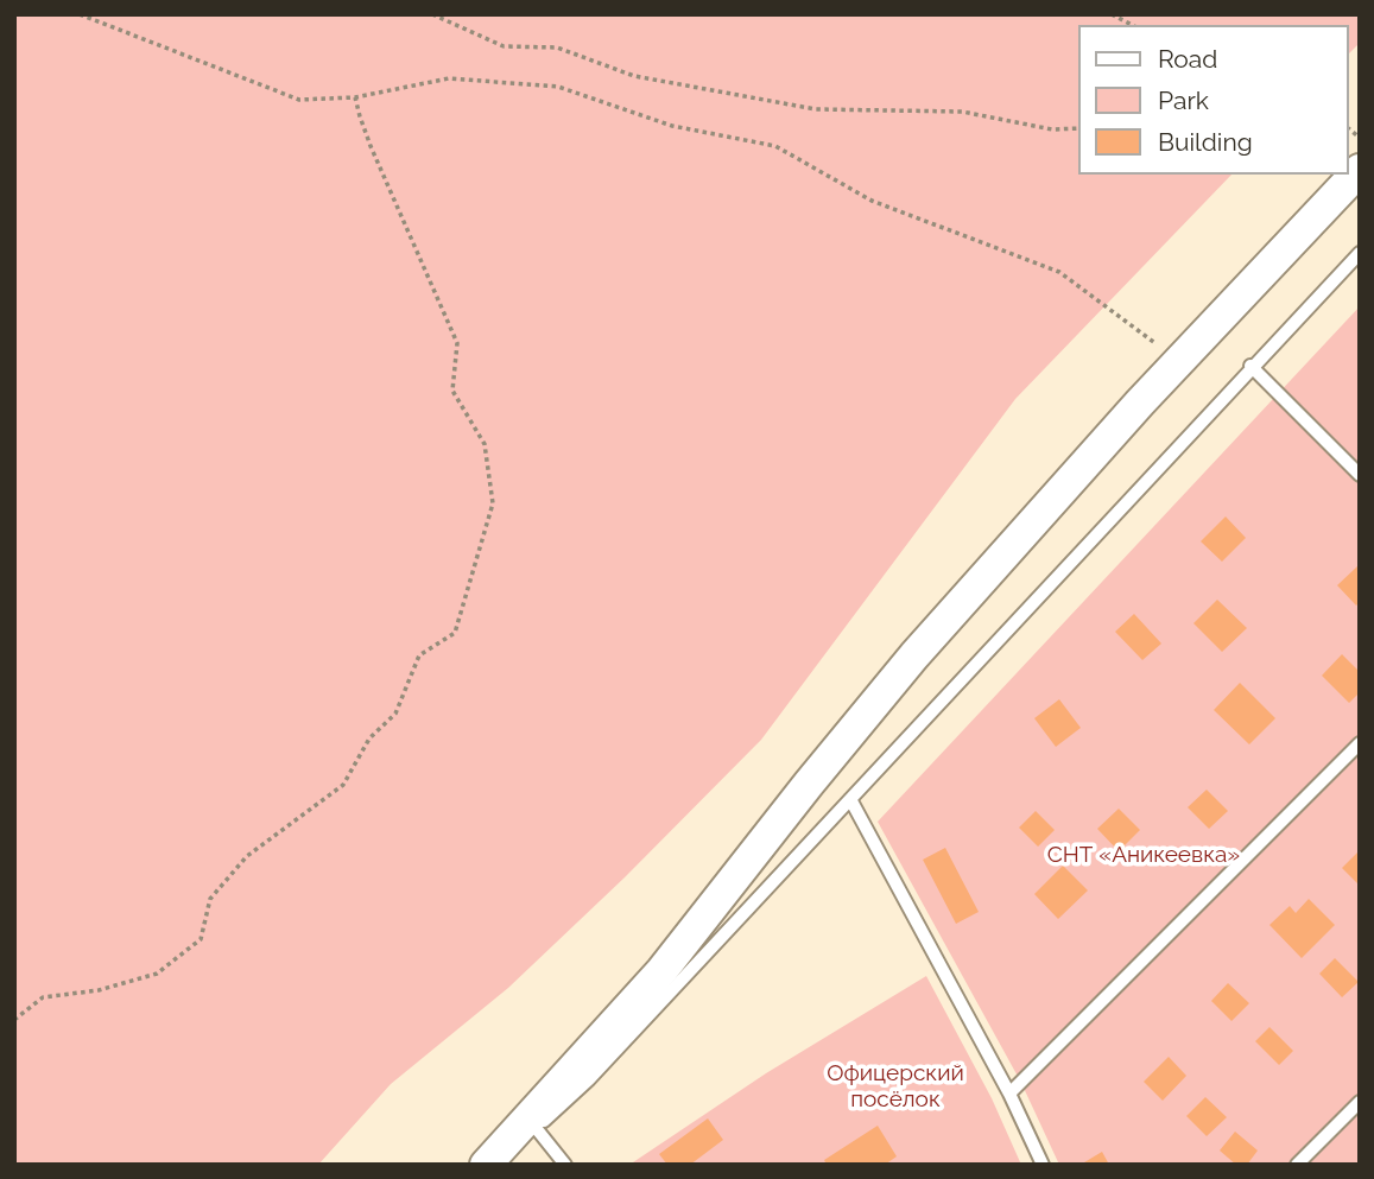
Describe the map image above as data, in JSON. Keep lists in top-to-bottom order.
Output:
{
  "parks": ["СНТ «Аникеевка»", "Офицерский посёлок"],
  "legend": ["Road", "Park", "Building"]
}
